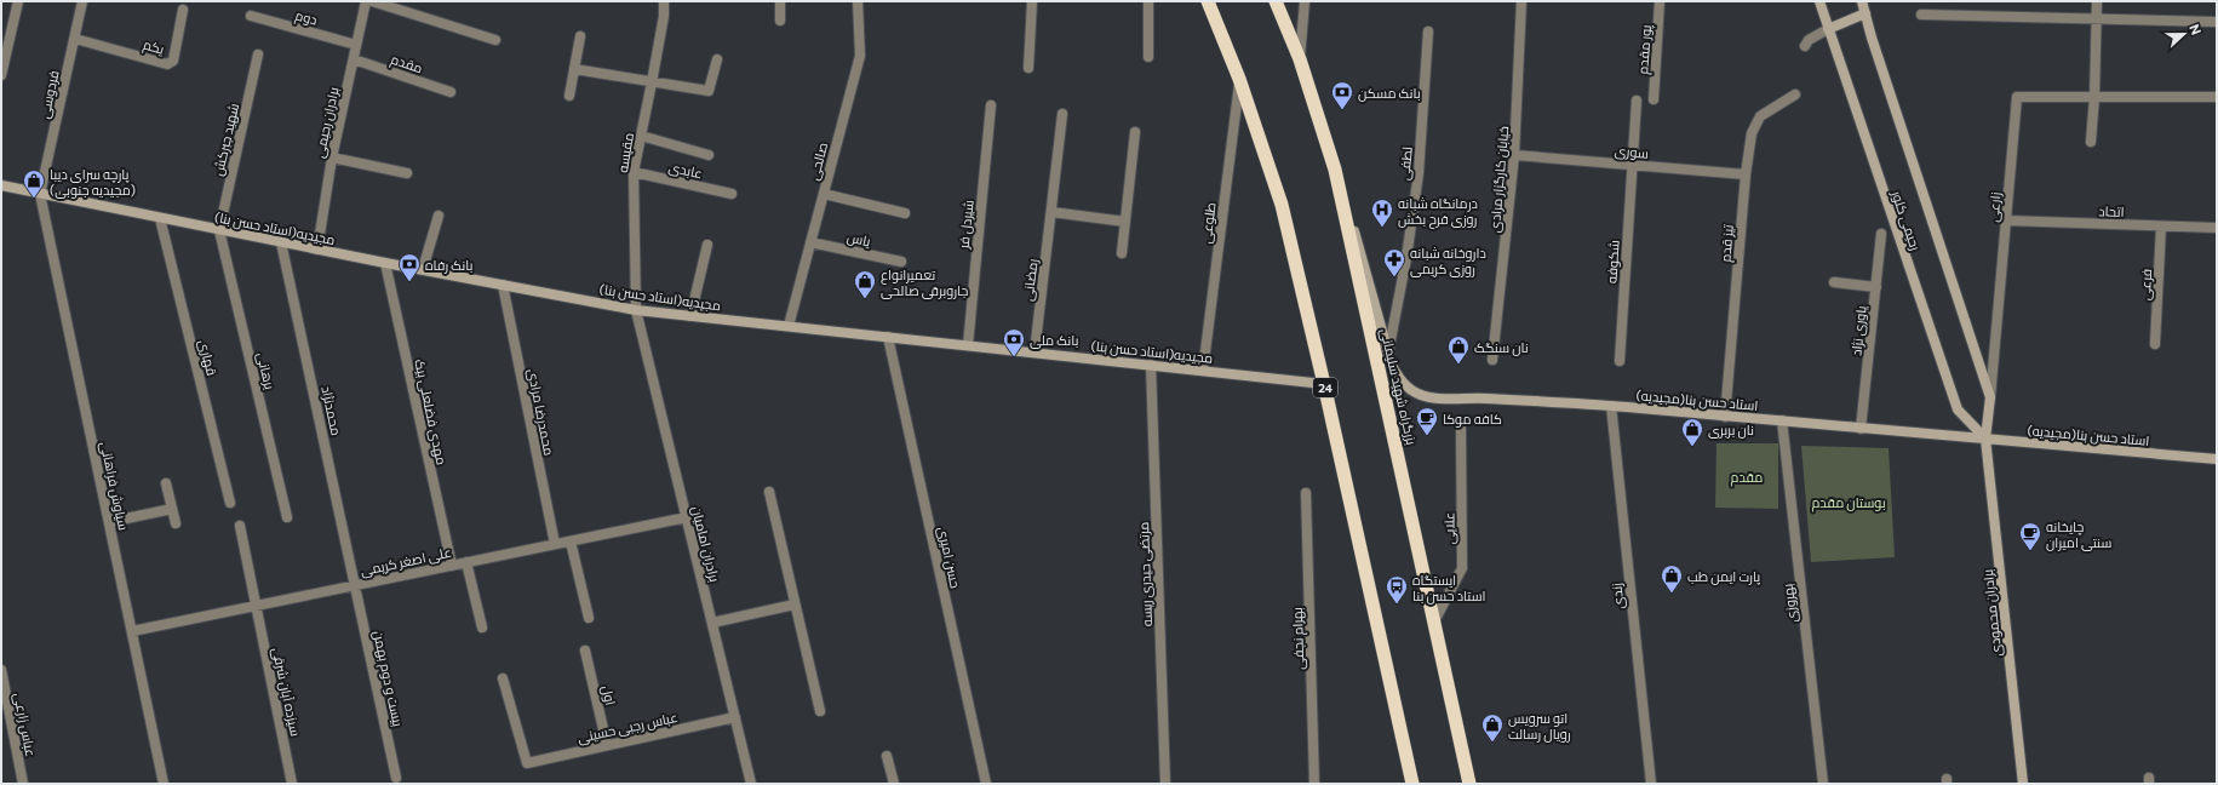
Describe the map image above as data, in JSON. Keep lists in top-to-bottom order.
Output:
{
  "streets": {
    "highway": ["بزرگراه شهید سلیمانی", "24"],
    "main road": [
      "رحیمی کلور",
      "مجیدیه(استاد حسن بنا)",
      "استاد حسن بنا(مجیدیه)",
      "برادران محمودی"
    ],
    "street": [
      "دوم",
      "یکم",
      "پور مقدم",
      "مقدم",
      "فردوسی",
      "برادران رحیمی",
      "شهید جبرکش",
      "سوری",
      "مقیسه",
      "صالحی",
      "لطفی",
      "عابدی",
      "خیابان کارگزار مرادی",
      "زارعی",
      "اتحاد",
      "طلوعی",
      "شیردل فر",
      "یاس",
      "تیز قدم",
      "شکوفه",
      "رمضانی",
      "فرعی",
      "یاوری نژاد",
      "قهاری",
      "برهانی",
      "محمدنژاد",
      "مهدی فضلعلی بیک",
      "محمدرضا مرادی",
      "سیاوش فراهانی",
      "علایی",
      "برادران امامیان",
      "حسن امیری",
      "علی اصغر کریمی",
      "مرتضی حیدری ریسه",
      "زندی",
      "بهروزی",
      "بهرام نجفی",
      "بیست و دوم بهمن",
      "سیزده آبان شرقی",
      "اول",
      "عباس زارعی",
      "عباس رجبی حسینی"
    ]
  },
  "crossings": [
    ["دوم", "برادران رحیمی"],
    ["یکم", "فردوسی"],
    ["مقدم", "برادران رحیمی"],
    ["فردوسی", "مجیدیه(استاد حسن بنا)"],
    ["فردوسی", "سیاوش فراهانی"],
    ["برادران رحیمی", "مجیدیه(استاد حسن بنا)"],
    ["شهید جبرکش", "مجیدیه(استاد حسن بنا)"],
    ["شهید جبرکش", "برهانی"],
    ["سوری", "خیابان کارگزار مرادی"],
    ["سوری", "تیز قدم"],
    ["سوری", "شکوفه"],
    ["مقیسه", "عابدی"],
    ["مقیسه", "مجیدیه(استاد حسن بنا)"],
    ["مقیسه", "برادران امامیان"],
    ["صالحی", "مجیدیه(استاد حسن بنا)"],
    ["صالحی", "یاس"],
    ["لطفی", "استاد حسن بنا(مجیدیه)"],
    ["زارعی", "اتحاد"],
    ["زارعی", "برادران محمودی"],
    ["اتحاد", "فرعی"],
    ["رحیمی کلور", "استاد حسن بنا(مجیدیه)"],
    ["رحیمی کلور", "برادران محمودی"],
    ["طلوعی", "مجیدیه(استاد حسن بنا)"],
    ["طلوعی", "24"],
    ["شیردل فر", "مجیدیه(استاد حسن بنا)"],
    ["مجیدیه(استاد حسن بنا)", "رمضانی"],
    ["مجیدیه(استاد حسن بنا)", "قهاری"],
    ["مجیدیه(استاد حسن بنا)", "برهانی"],
    ["مجیدیه(استاد حسن بنا)", "24"],
    ["مجیدیه(استاد حسن بنا)", "محمدنژاد"],
    ["مجیدیه(استاد حسن بنا)", "مهدی فضلعلی بیک"],
    ["مجیدیه(استاد حسن بنا)", "محمدرضا مرادی"],
    ["مجیدیه(استاد حسن بنا)", "سیاوش فراهانی"],
    ["مجیدیه(استاد حسن بنا)", "برادران امامیان"],
    ["مجیدیه(استاد حسن بنا)", "حسن امیری"],
    ["مجیدیه(استاد حسن بنا)", "مرتضی حیدری ریسه"],
    ["تیز قدم", "استاد حسن بنا(مجیدیه)"],
    ["یاوری نژاد", "استاد حسن بنا(مجیدیه)"],
    ["بزرگراه شهید سلیمانی", "استاد حسن بنا(مجیدیه)"],
    ["بزرگراه شهید سلیمانی", "علایی"],
    ["استاد حسن بنا(مجیدیه)", "زندی"],
    ["استاد حسن بنا(مجیدیه)", "بهروزی"],
    ["استاد حسن بنا(مجیدیه)", "برادران محمودی"],
    ["محمدنژاد", "علی اصغر کریمی"],
    ["محمدنژاد", "بیست و دوم بهمن"],
    ["مهدی فضلعلی بیک", "علی اصغر کریمی"],
    ["محمدرضا مرادی", "علی اصغر کریمی"],
    ["سیاوش فراهانی", "علی اصغر کریمی"],
    ["برادران امامیان", "علی اصغر کریمی"],
    ["برادران امامیان", "عباس رجبی حسینی"],
    ["علی اصغر کریمی", "بیست و دوم بهمن"],
    ["علی اصغر کریمی", "سیزده آبان شرقی"],
    ["اول", "عباس رجبی حسینی"]
  ],
  "parks": ["مقدم", "بوستان مقدم"],
  "places": {
    "bank": ["بانک مسکن", "بانک رفاه", "بانک ملی"],
    "shop": [
      "پارچه سرای دیبا (مجیدیه جنوبی)",
      "تعمیرانواع جاروبرقی صالحی",
      "نان سنگک",
      "نان بربری",
      "پارت ایمن طب",
      "اتو سرویس رویال رسالت"
    ],
    "hospital": ["درمانگاه شبانه روزی فرح بخش"],
    "pharmacy": ["داروخانه شبانه روزی کریمی"],
    "cafe": ["کافه موکا", "چایخانه سنتی امیران"],
    "bus stop": ["ایستگاه استاد حسن بنا"]
  },
  "north": "right"
}
